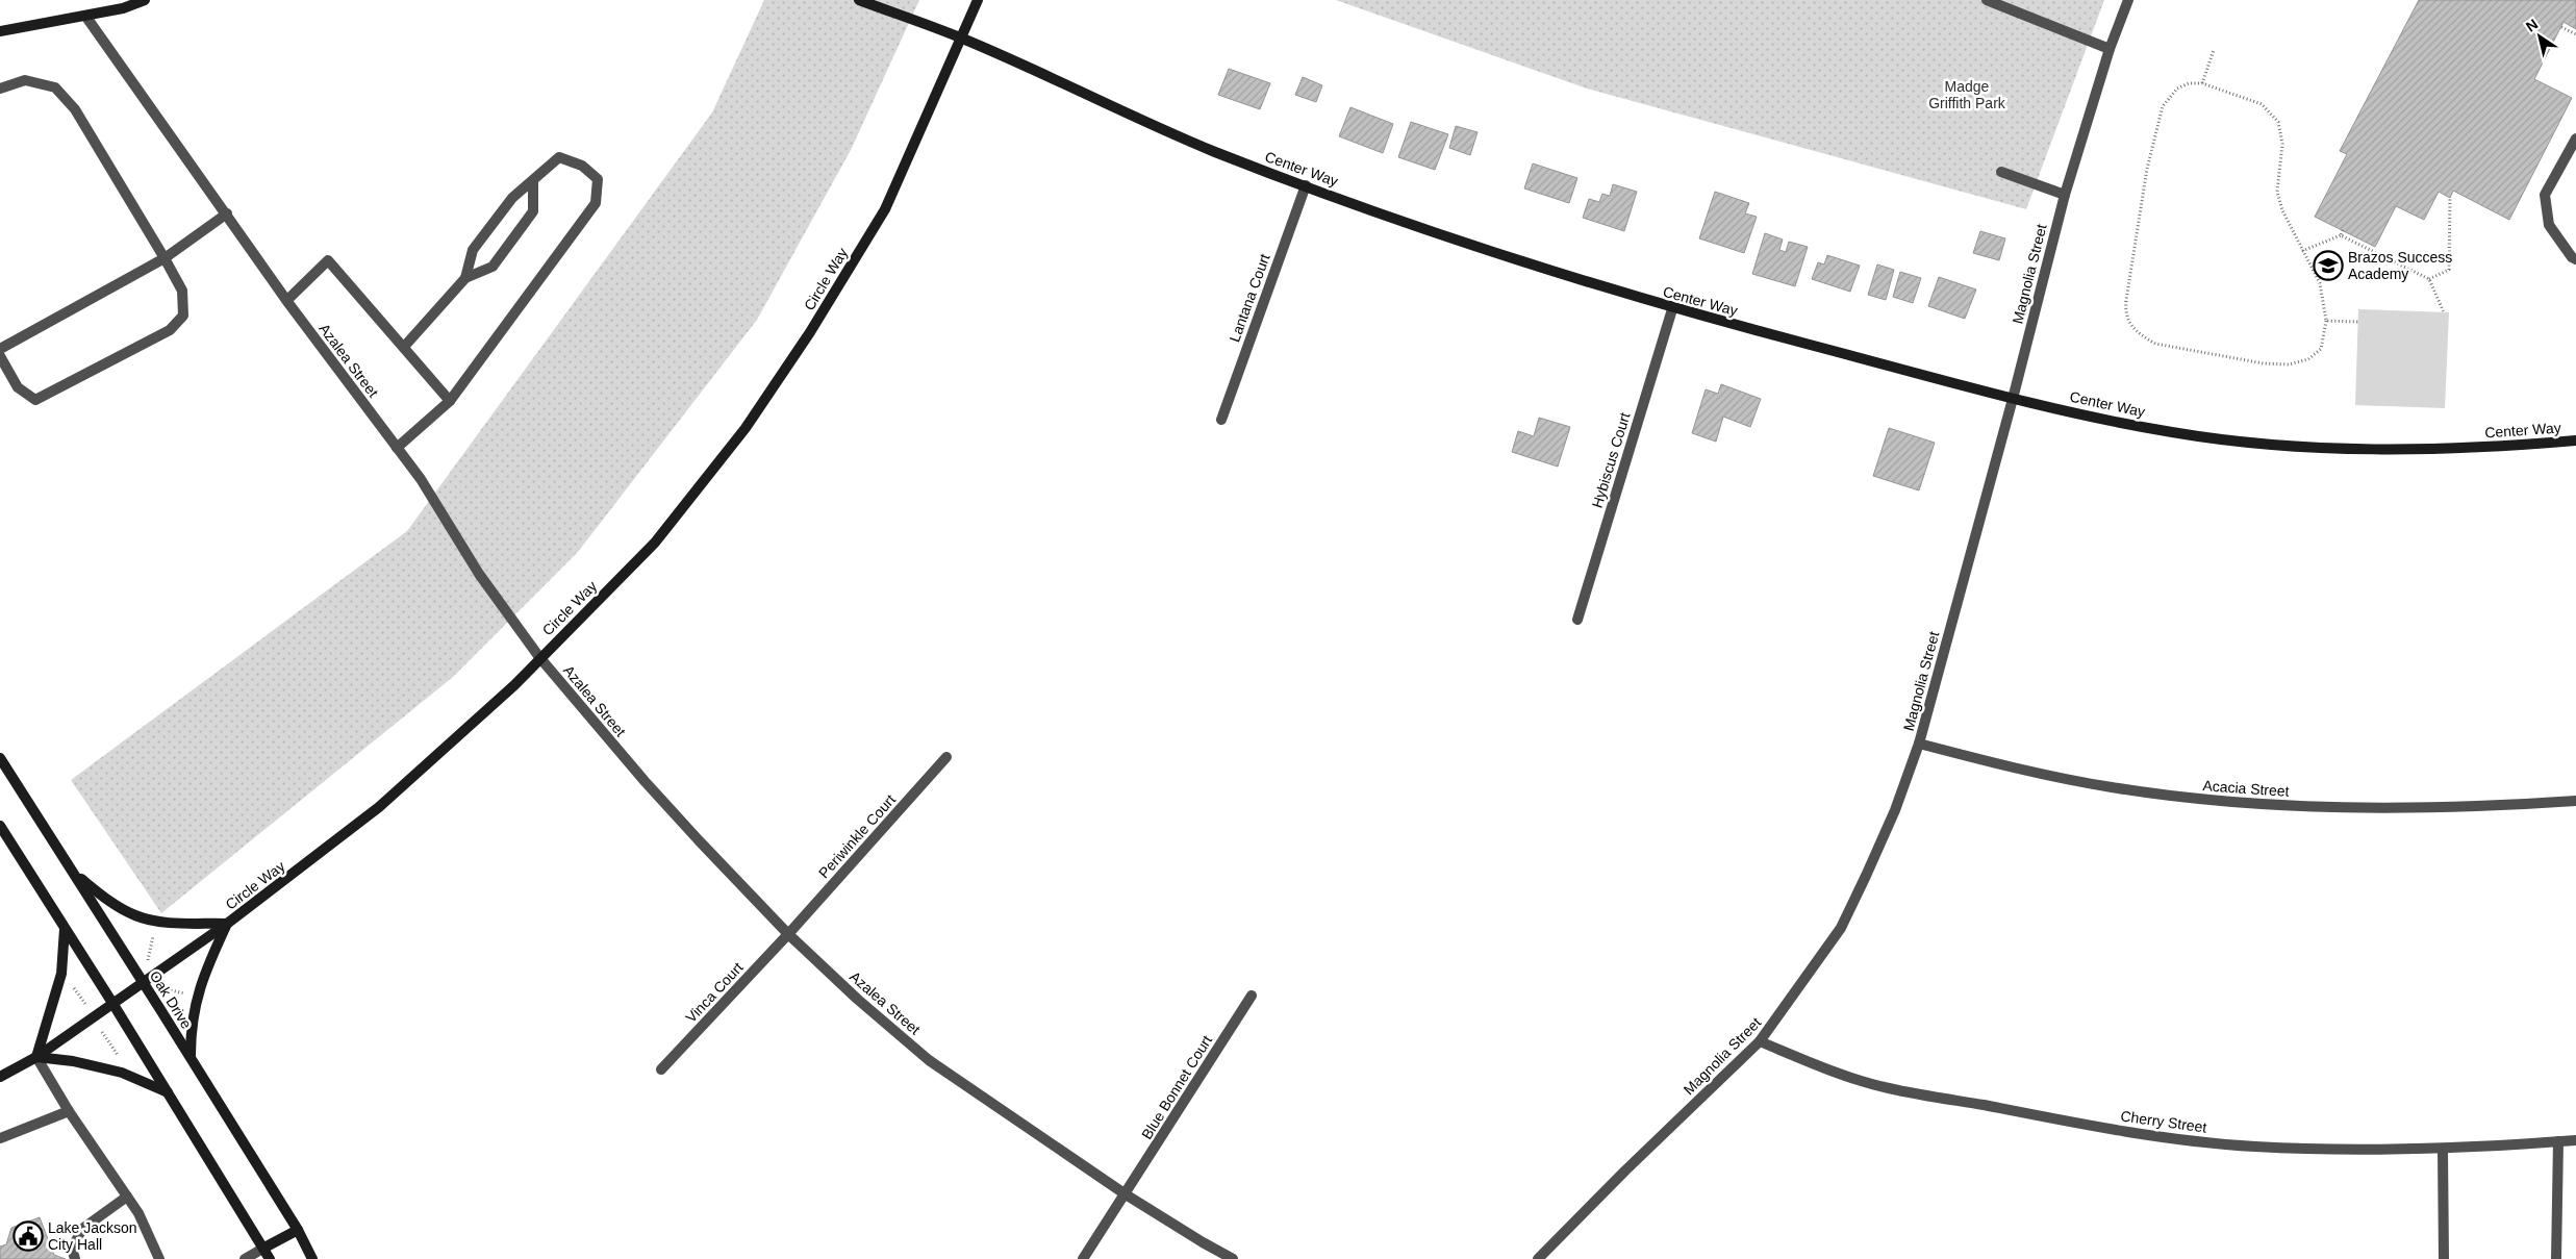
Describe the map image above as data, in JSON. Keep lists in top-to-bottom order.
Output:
{
  "streets": {
    "street": [
      "Center Way",
      "Magnolia Street",
      "Circle Way",
      "Lantana Court",
      "Azalea Street",
      "Hybiscus Court",
      "Acacia Street",
      "Periwinkle Court",
      "Vinca Court",
      "Oak Drive",
      "Blue Bonnet Court",
      "Cherry Street"
    ]
  },
  "crossings": [
    ["Center Way", "Magnolia Street"],
    ["Center Way", "Circle Way"],
    ["Center Way", "Lantana Court"],
    ["Center Way", "Hybiscus Court"],
    ["Magnolia Street", "Acacia Street"],
    ["Magnolia Street", "Cherry Street"],
    ["Circle Way", "Azalea Street"],
    ["Circle Way", "Oak Drive"],
    ["Azalea Street", "Periwinkle Court"],
    ["Azalea Street", "Vinca Court"],
    ["Azalea Street", "Blue Bonnet Court"],
    ["Periwinkle Court", "Vinca Court"]
  ],
  "parks": ["Madge Griffith Park"],
  "places": {
    "school or university": ["Brazos Success Academy"],
    "public building": ["Lake Jackson City Hall"]
  },
  "north": "top left"
}
